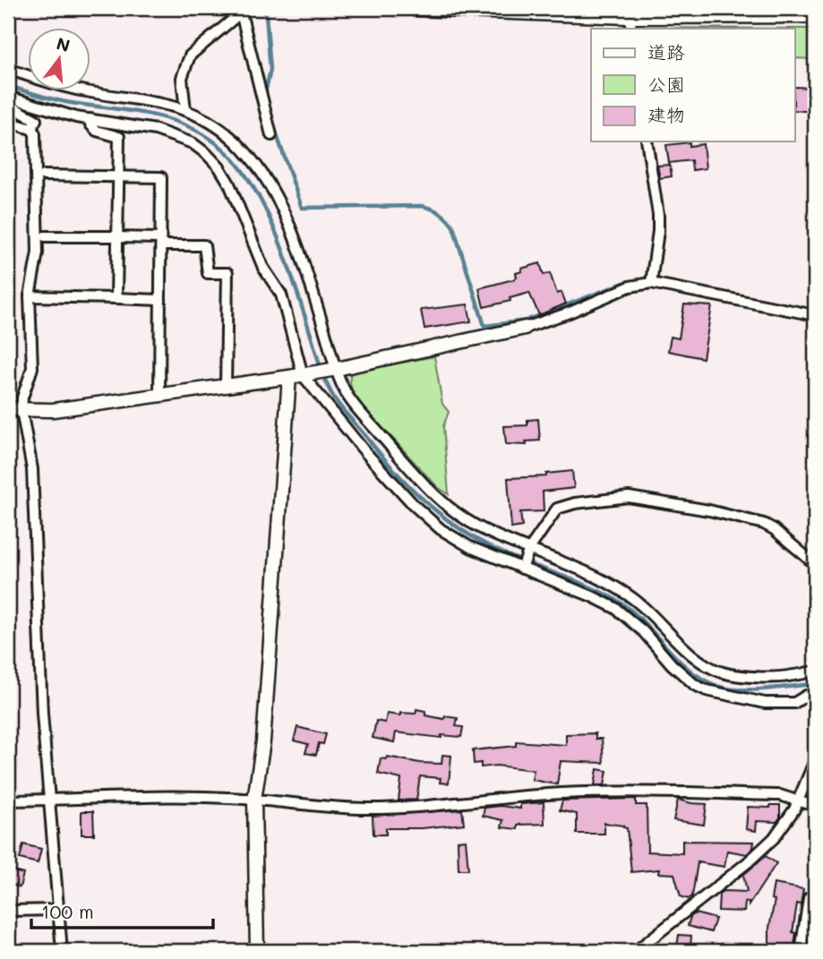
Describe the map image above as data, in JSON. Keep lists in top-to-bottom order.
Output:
{
  "legend": ["道路", "公園", "建物"],
  "scale_bar": "100 m",
  "north": "top"
}
